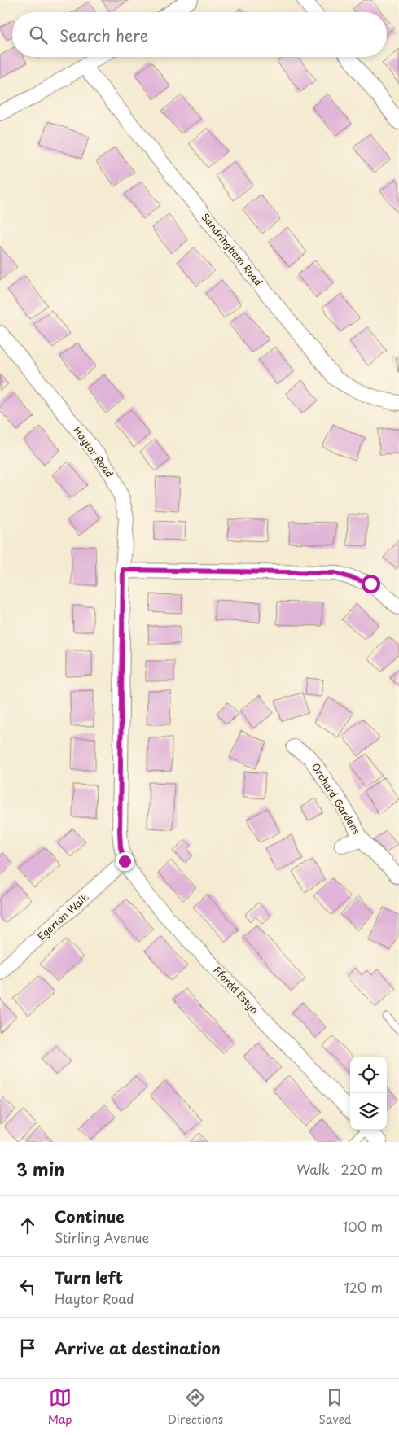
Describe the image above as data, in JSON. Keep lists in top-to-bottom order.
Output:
{
  "streets": {
    "street": [
      "Sandringham Road",
      "Haytor Road",
      "Orchard Gardens",
      "Egerton Walk",
      "Ffordd Estyn"
    ]
  },
  "crossings": [
    ["Haytor Road", "Egerton Walk"],
    ["Haytor Road", "Ffordd Estyn"],
    ["Egerton Walk", "Ffordd Estyn"]
  ],
  "page": {
    "search": "Search here",
    "heading": ["3 min", "Walk · 220 m"],
    "list": [
      ["Continue", "Stirling Avenue", "100 m"],
      ["Turn left", "Haytor Road", "120 m"],
      "Arrive at destination"
    ],
    "nav": ["Map", "Directions", "Saved"]
  }
}
